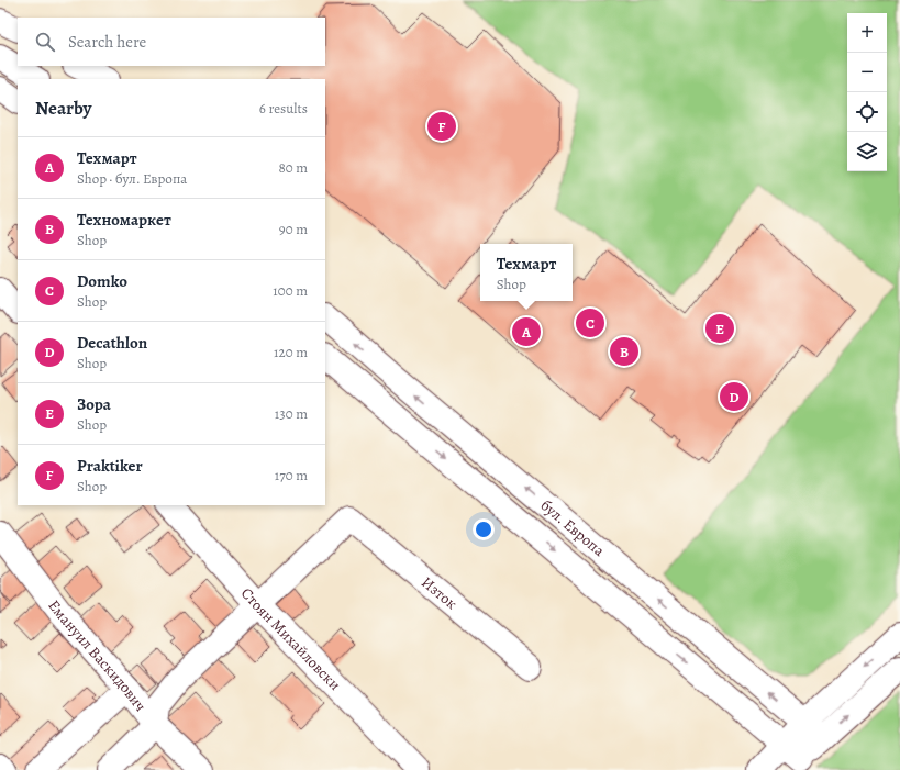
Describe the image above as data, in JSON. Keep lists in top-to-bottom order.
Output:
{
  "streets": {
    "street": [
      "бул. Европа",
      "Изток",
      "Стоян Михайловски",
      "Емануил Васкидович"
    ]
  },
  "crossings": [
    ["Изток", "Стоян Михайловски"]
  ],
  "page": {
    "map_buttons": ["+", "−"],
    "search": "Search here",
    "heading": ["Nearby", "6 results"],
    "pins": [
      "F",
      "C",
      "E",
      "A",
      "B",
      "D"
    ],
    "list": [
      {
        "mark": "A",
        "name": "Техмарт",
        "note": "Shop · бул. Европа",
        "value": "80 m"
      },
      {
        "mark": "B",
        "name": "Техномаркет",
        "note": "Shop",
        "value": "90 m"
      },
      {
        "mark": "C",
        "name": "Domko",
        "note": "Shop",
        "value": "100 m"
      },
      {
        "mark": "D",
        "name": "Decathlon",
        "note": "Shop",
        "value": "120 m"
      },
      {
        "mark": "E",
        "name": "Зора",
        "note": "Shop",
        "value": "130 m"
      },
      {
        "mark": "F",
        "name": "Praktiker",
        "note": "Shop",
        "value": "170 m"
      }
    ],
    "popup": ["Техмарт", "Shop"]
  }
}
